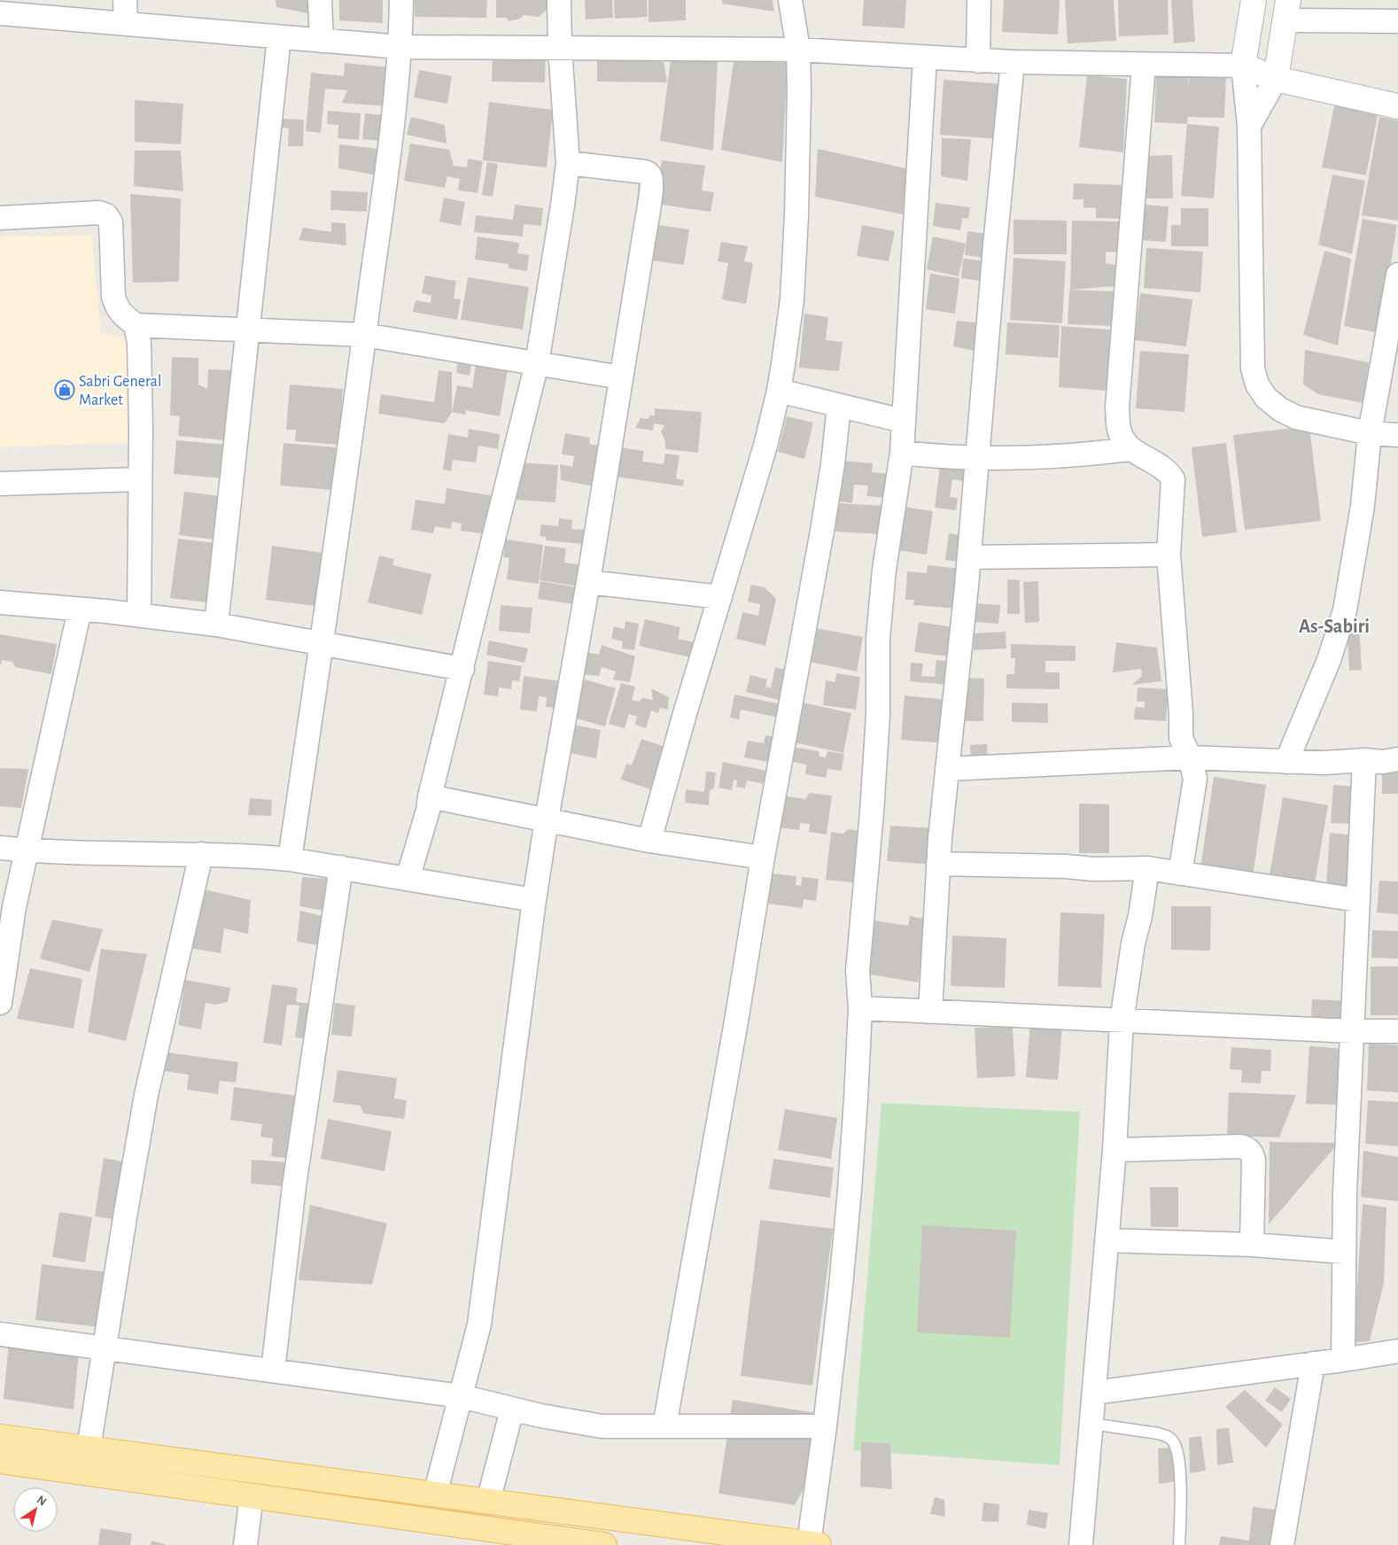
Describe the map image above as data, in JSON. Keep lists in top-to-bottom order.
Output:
{
  "districts": ["As-Sabiri"],
  "places": {
    "shop": ["Sabri General Market"]
  },
  "north": "top right"
}
